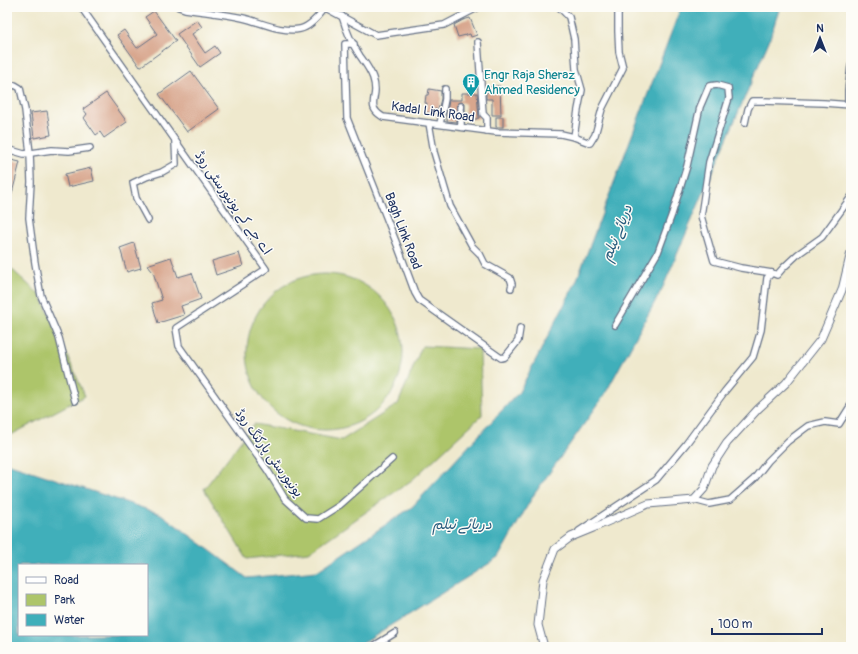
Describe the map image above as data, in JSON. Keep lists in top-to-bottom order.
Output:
{
  "streets": {
    "street": [
      "Kadal Link Road",
      "اے جے کے یونیورسٹی روڈ",
      "Bagh Link Road",
      "یونیورسٹی پارکنگ روڈ"
    ]
  },
  "crossings": [
    ["Kadal Link Road", "Bagh Link Road"],
    ["اے جے کے یونیورسٹی روڈ", "یونیورسٹی پارکنگ روڈ"]
  ],
  "water": ["دریائے نیلم"],
  "places": {
    "building": ["Engr Raja Sheraz Ahmed Residency"]
  },
  "legend": ["Road", "Park", "Water"],
  "scale_bar": "100 m",
  "north": "top"
}
